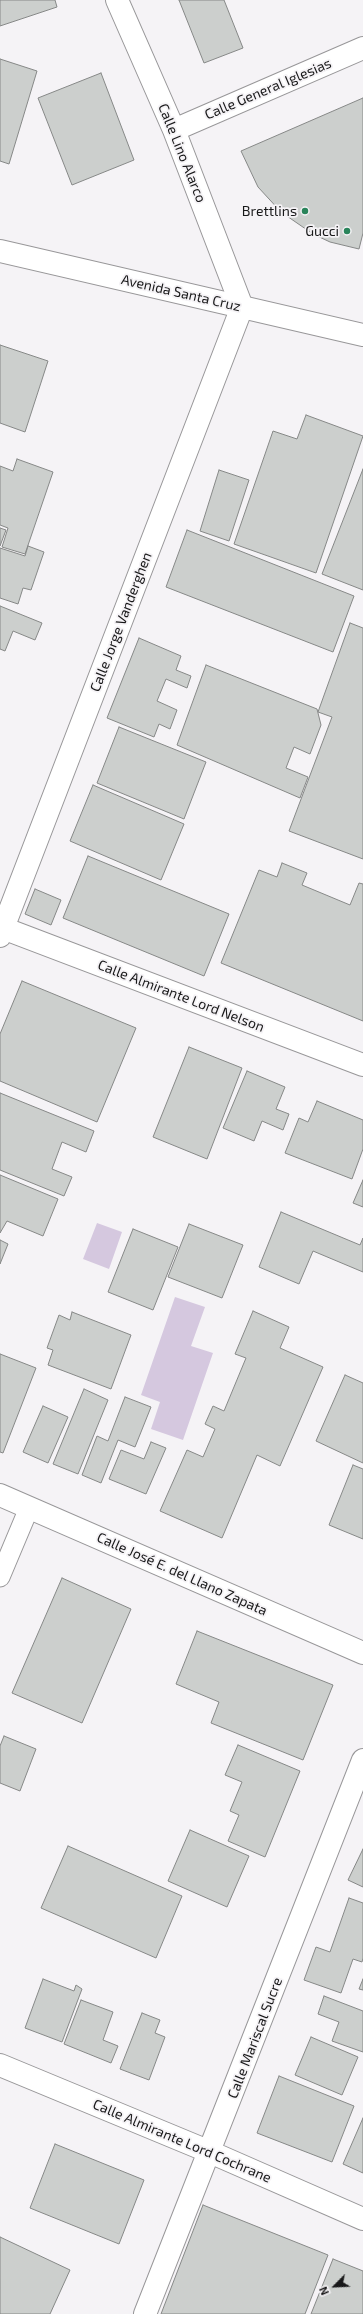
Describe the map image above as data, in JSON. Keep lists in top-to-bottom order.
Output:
{
  "streets": {
    "street": [
      "Calle General Iglesias",
      "Calle Lino Alarco",
      "Avenida Santa Cruz",
      "Calle Jorge Vanderghen",
      "Calle Almirante Lord Nelson",
      "Calle José E. del Llano Zapata",
      "Calle Mariscal Sucre",
      "Calle Almirante Lord Cochrane"
    ]
  },
  "crossings": [
    ["Calle General Iglesias", "Calle Lino Alarco"],
    ["Calle Lino Alarco", "Avenida Santa Cruz"],
    ["Calle Lino Alarco", "Calle Jorge Vanderghen"],
    ["Avenida Santa Cruz", "Calle Jorge Vanderghen"],
    ["Calle Jorge Vanderghen", "Calle Almirante Lord Nelson"],
    ["Calle Mariscal Sucre", "Calle Almirante Lord Cochrane"]
  ],
  "places": ["Brettlins", "Gucci"],
  "north": "bottom left"
}
